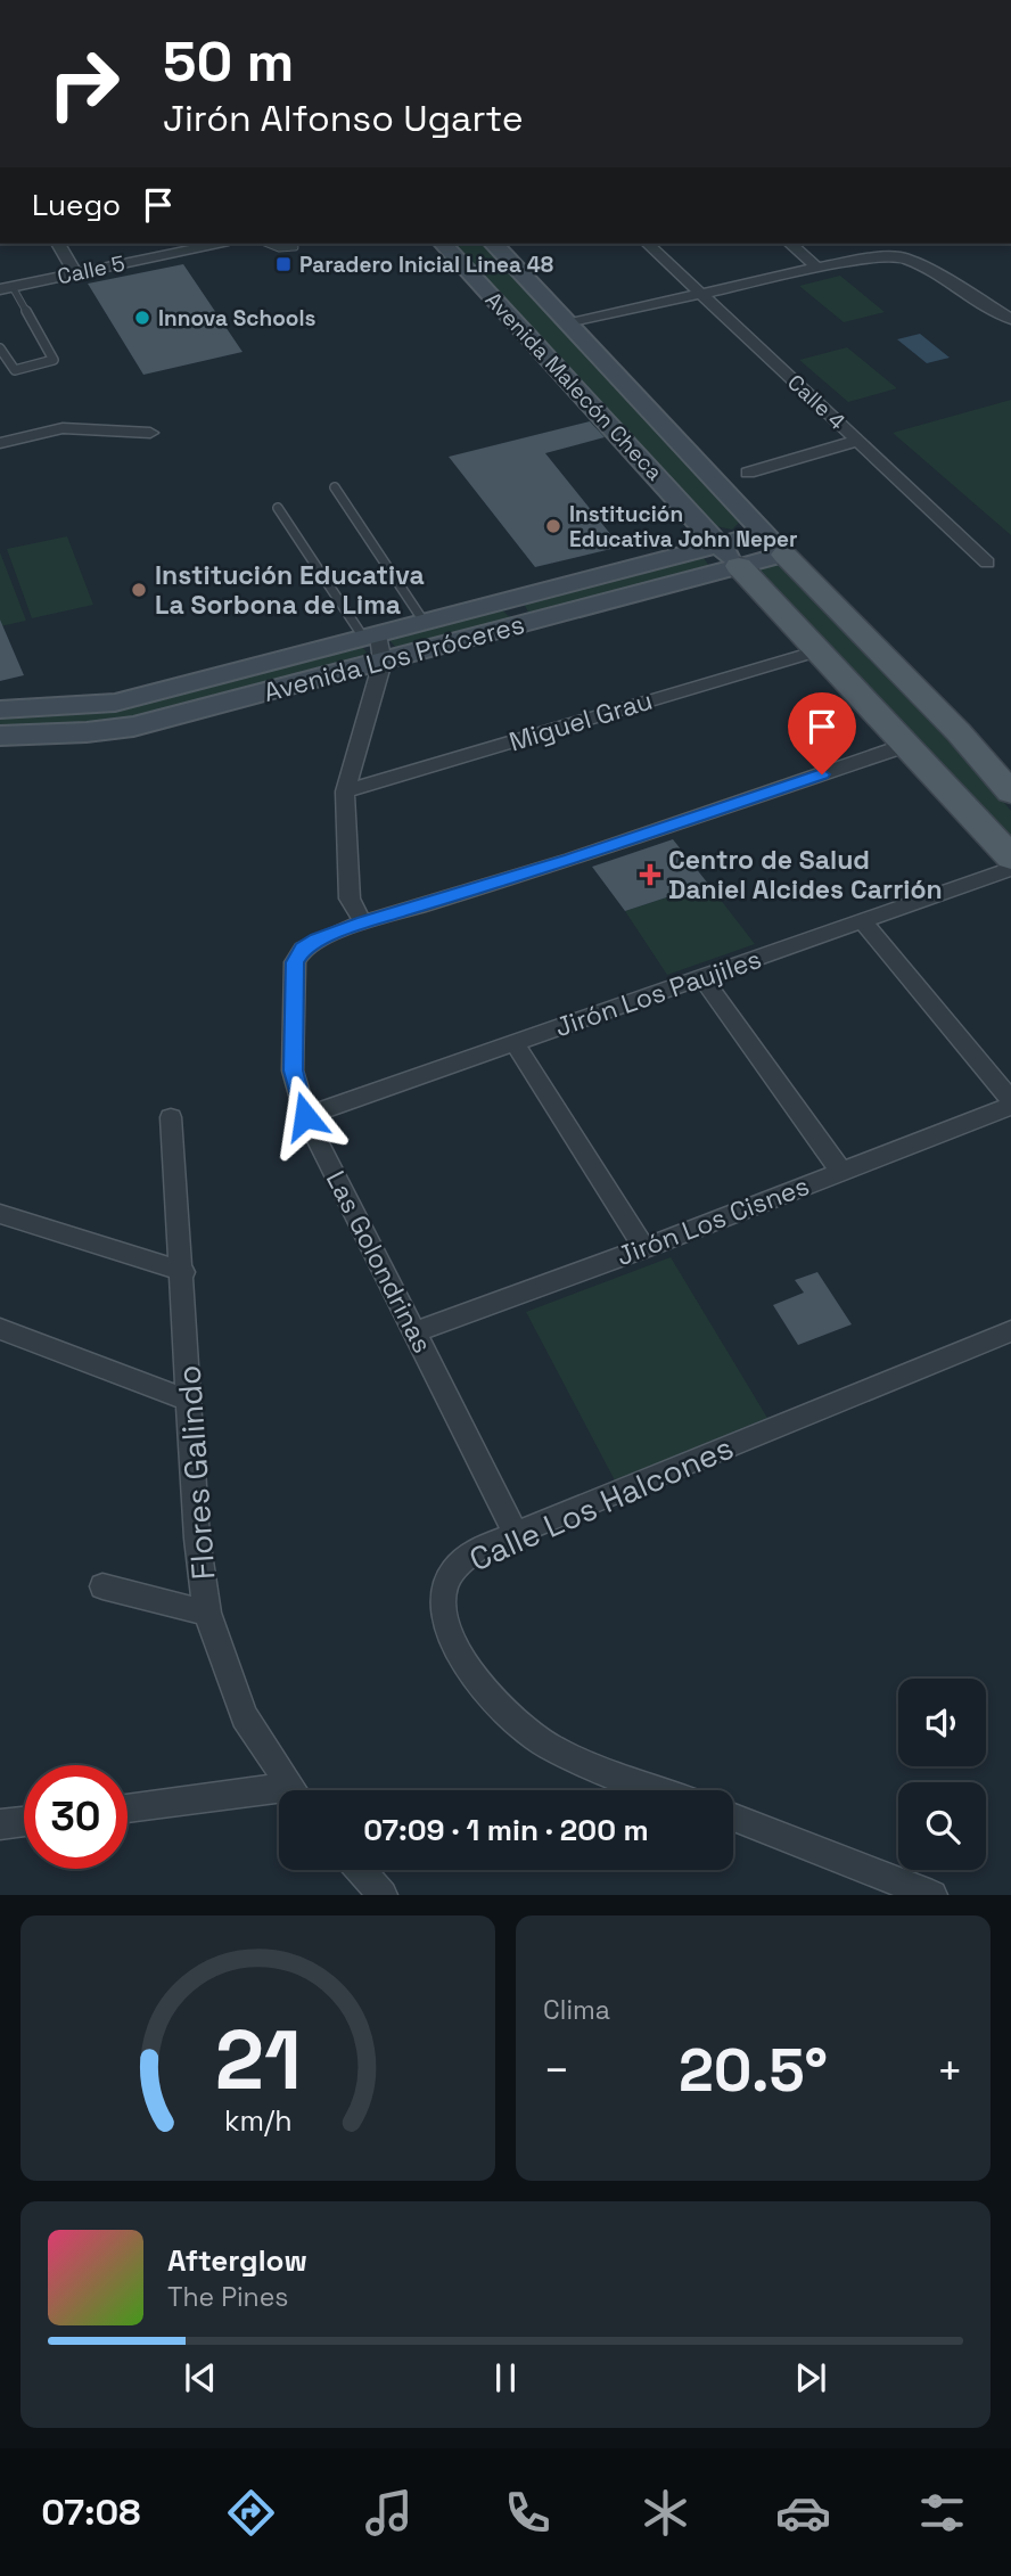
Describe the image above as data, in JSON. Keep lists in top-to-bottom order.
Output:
{
  "streets": {
    "main road": ["Avenida Malecón Checa", "Avenida Los Próceres"],
    "street": [
      "Calle 5",
      "Calle 4",
      "Miguel Grau",
      "Jirón Los Paujiles",
      "Jirón Los Cisnes",
      "Las Golondrinas",
      "Flores Galindo",
      "Calle Los Halcones"
    ]
  },
  "crossings": [
    ["Avenida Malecón Checa", "Avenida Los Próceres"],
    ["Jirón Los Paujiles", "Las Golondrinas"],
    ["Jirón Los Cisnes", "Las Golondrinas"],
    ["Las Golondrinas", "Calle Los Halcones"]
  ],
  "places": {
    "transit": ["Paradero Inicial Linea 48"],
    "other": ["Innova Schools", "Institución Educativa John Neper", "Institución Educativa La Sorbona de Lima"],
    "health": ["Centro de Salud Daniel Alcides Carrión"]
  },
  "page": {
    "turn": ["50 m", "Jirón Alfonso Ugarte"],
    "then": "Luego",
    "limit": "30",
    "trip": "07:09 · 1 min · 200 m",
    "tile": "Clima",
    "heat": ["−", "20.5°", "+"],
    "song": ["Afterglow", "The Pines"],
    "tabs": "07:08",
    "gauge": ["21", "km/h"]
  }
}
